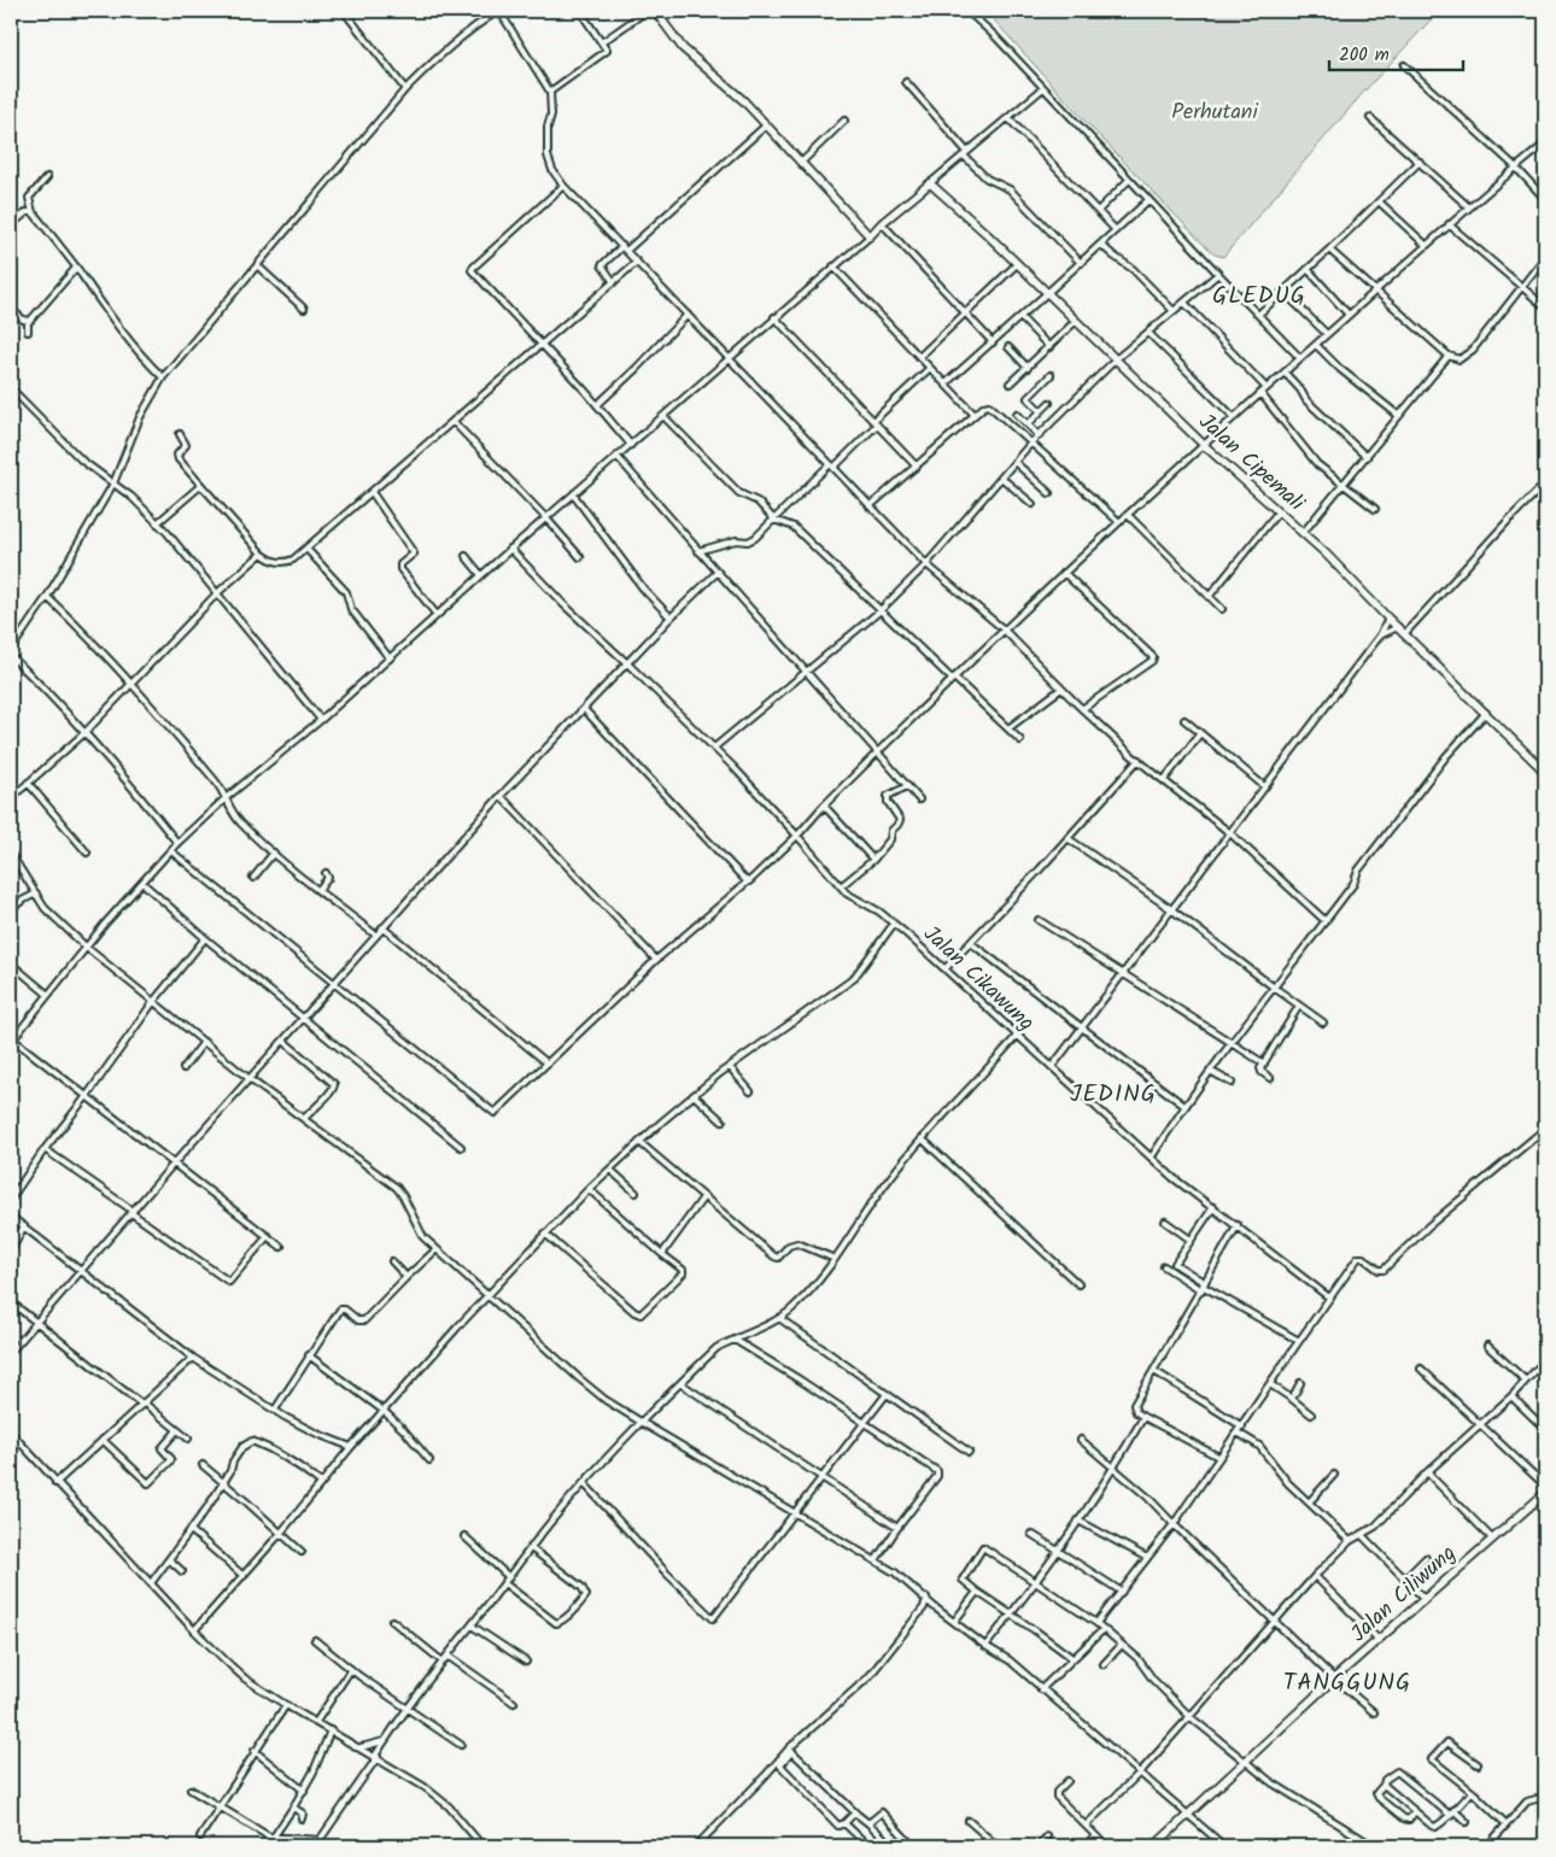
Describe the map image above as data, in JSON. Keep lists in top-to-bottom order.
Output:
{
  "streets": {
    "main road": ["Jalan Cipemali", "Jalan Ciliwung"],
    "street": ["Jalan Cikawung"]
  },
  "districts": ["GLEDUG", "JEDING", "TANGGUNG"],
  "parks": ["Perhutani"],
  "scale_bar": "200 m"
}
